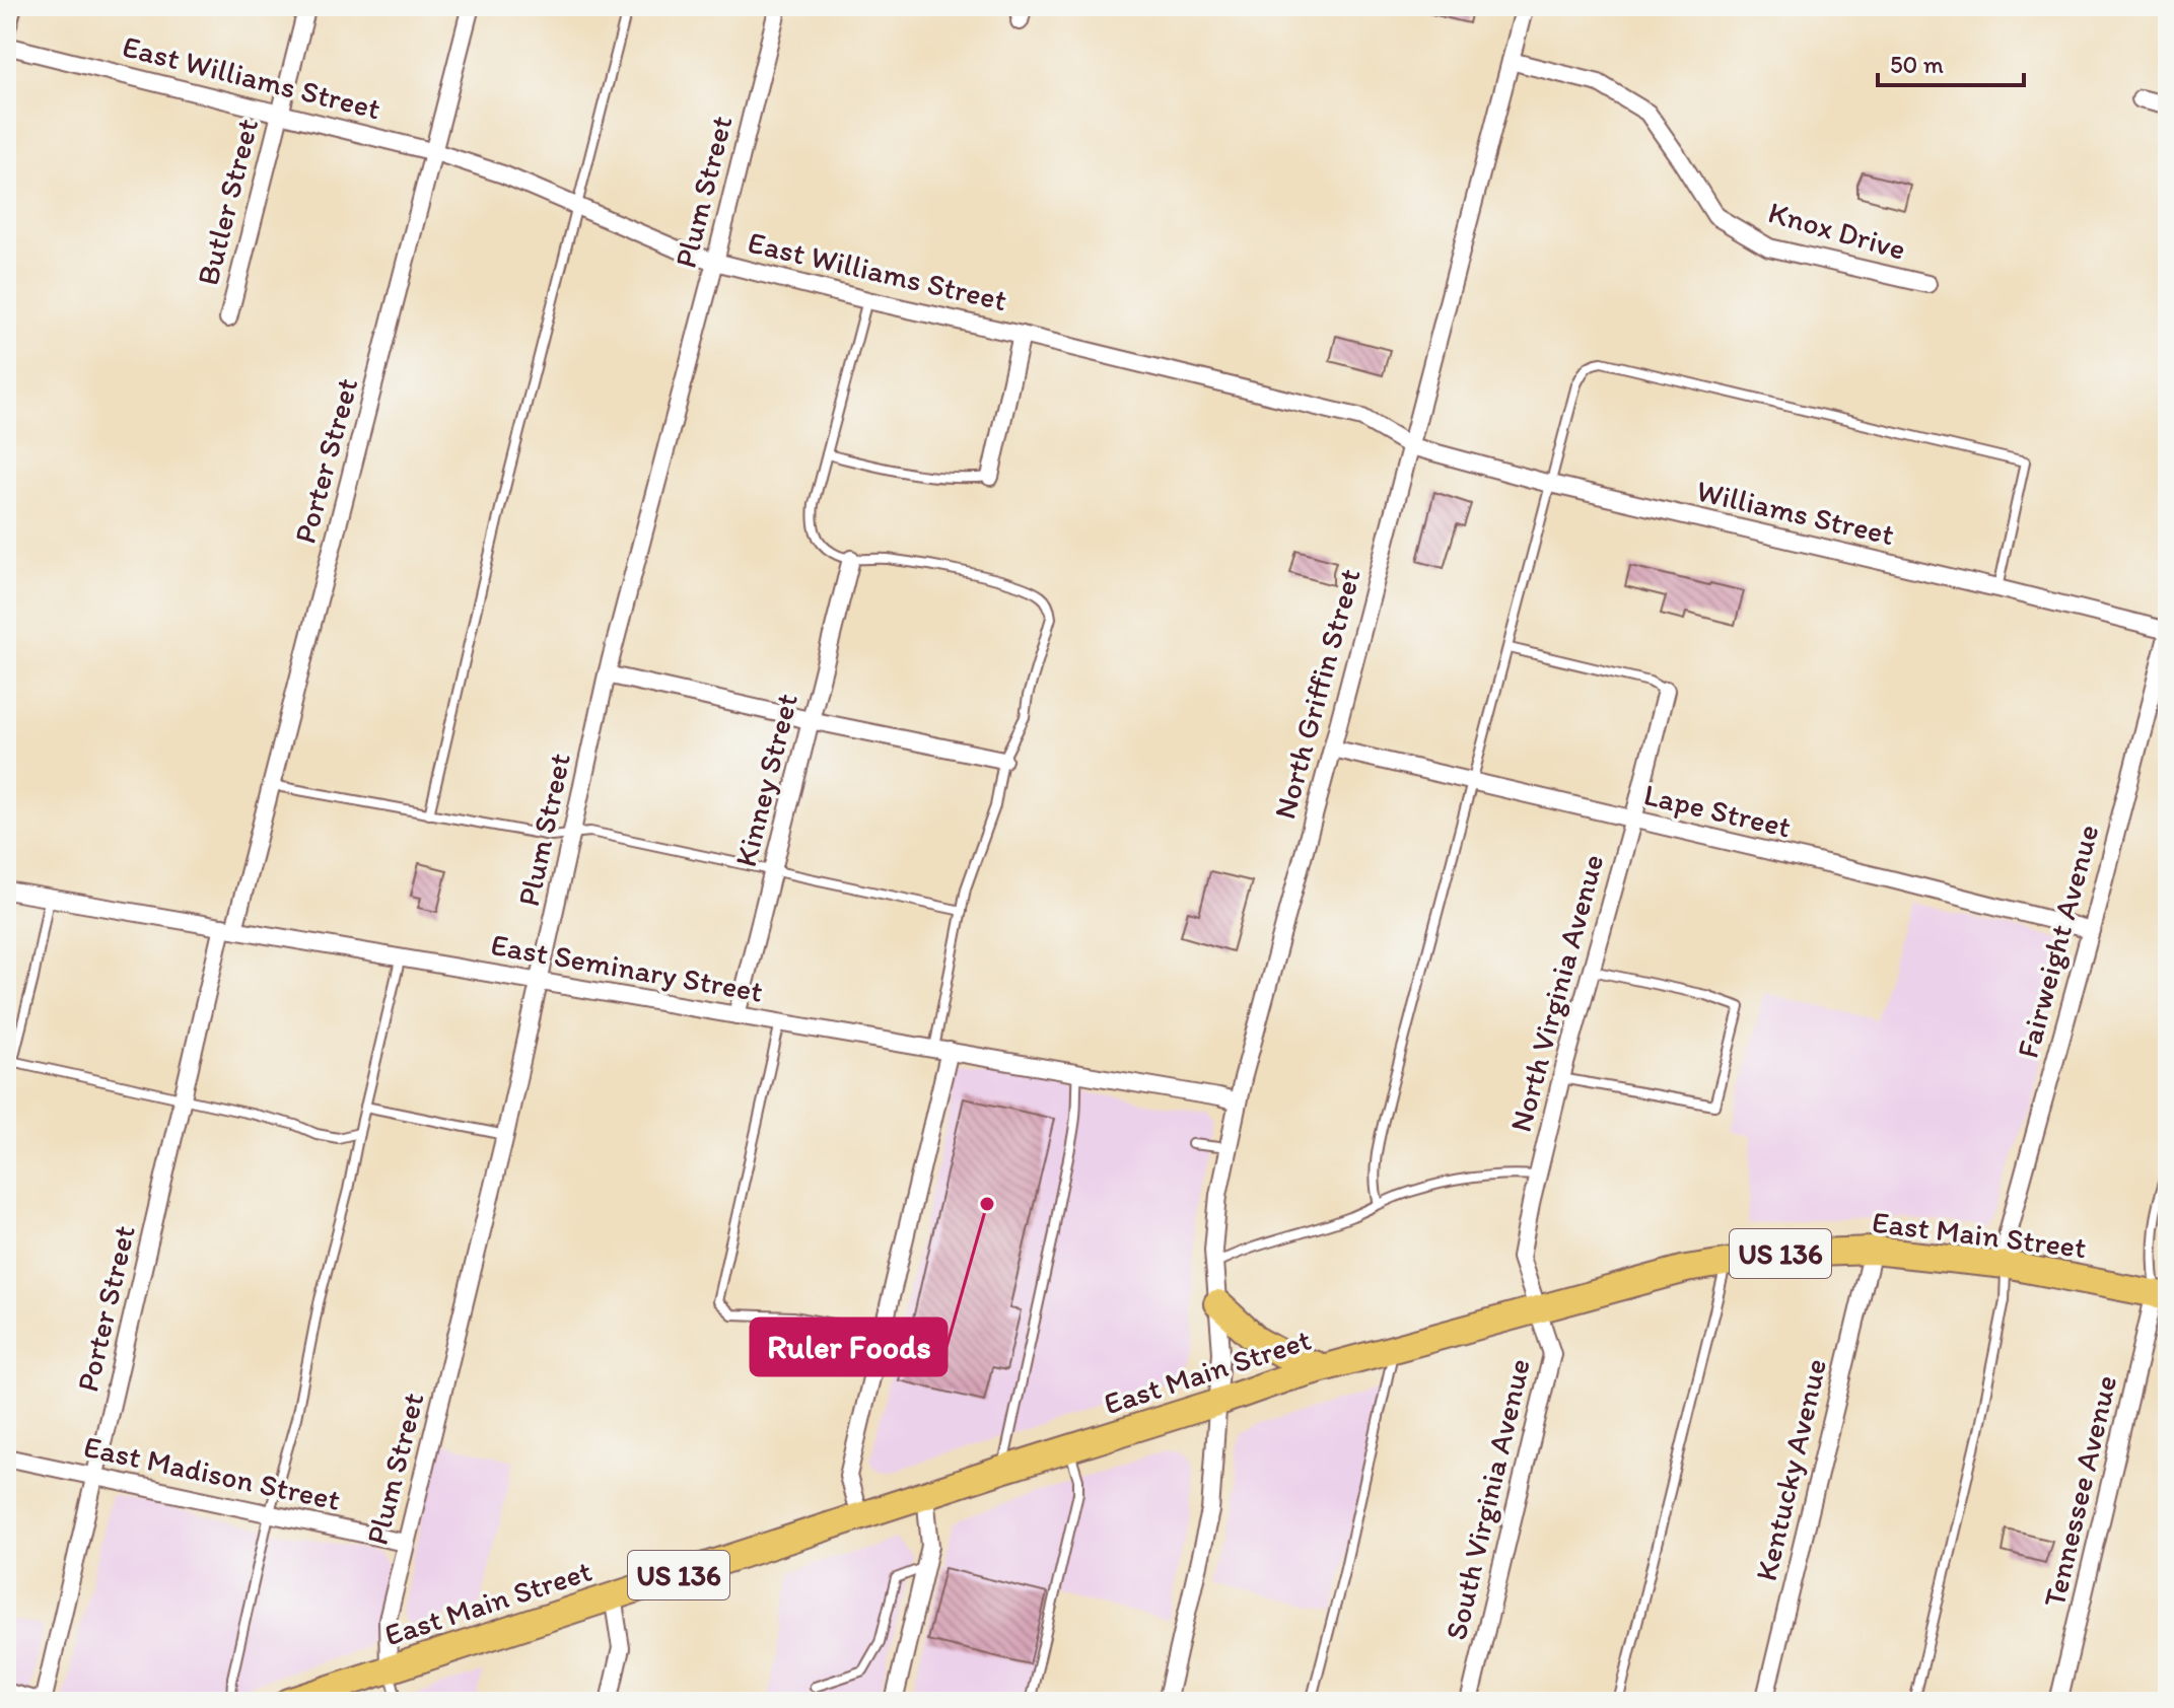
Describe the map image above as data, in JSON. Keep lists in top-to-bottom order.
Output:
{
  "streets": {
    "main road": ["East Main Street", "US 136"],
    "street": [
      "East Williams Street",
      "Plum Street",
      "Butler Street",
      "Knox Drive",
      "Porter Street",
      "Williams Street",
      "North Griffin Street",
      "Kinney Street",
      "Lape Street",
      "Fairweight Avenue",
      "East Seminary Street",
      "North Virginia Avenue",
      "Kentucky Avenue",
      "East Madison Street",
      "Tennessee Avenue",
      "South Virginia Avenue"
    ]
  },
  "crossings": [
    ["East Williams Street", "Plum Street"],
    ["East Williams Street", "Butler Street"],
    ["East Williams Street", "Porter Street"],
    ["East Williams Street", "Williams Street"],
    ["East Williams Street", "North Griffin Street"],
    ["Plum Street", "East Seminary Street"],
    ["Plum Street", "East Main Street"],
    ["Plum Street", "East Madison Street"],
    ["Knox Drive", "North Griffin Street"],
    ["Porter Street", "East Seminary Street"],
    ["Porter Street", "East Madison Street"],
    ["Williams Street", "North Griffin Street"],
    ["Williams Street", "Fairweight Avenue"],
    ["North Griffin Street", "Lape Street"],
    ["North Griffin Street", "East Seminary Street"],
    ["North Griffin Street", "East Main Street"],
    ["Kinney Street", "East Seminary Street"],
    ["Lape Street", "Fairweight Avenue"],
    ["Lape Street", "North Virginia Avenue"],
    ["Fairweight Avenue", "East Main Street"],
    ["North Virginia Avenue", "East Main Street"],
    ["North Virginia Avenue", "South Virginia Avenue"],
    ["East Main Street", "Kentucky Avenue"],
    ["East Main Street", "Tennessee Avenue"],
    ["East Main Street", "South Virginia Avenue"]
  ],
  "places": ["Ruler Foods"],
  "scale_bar": "50 m"
}
